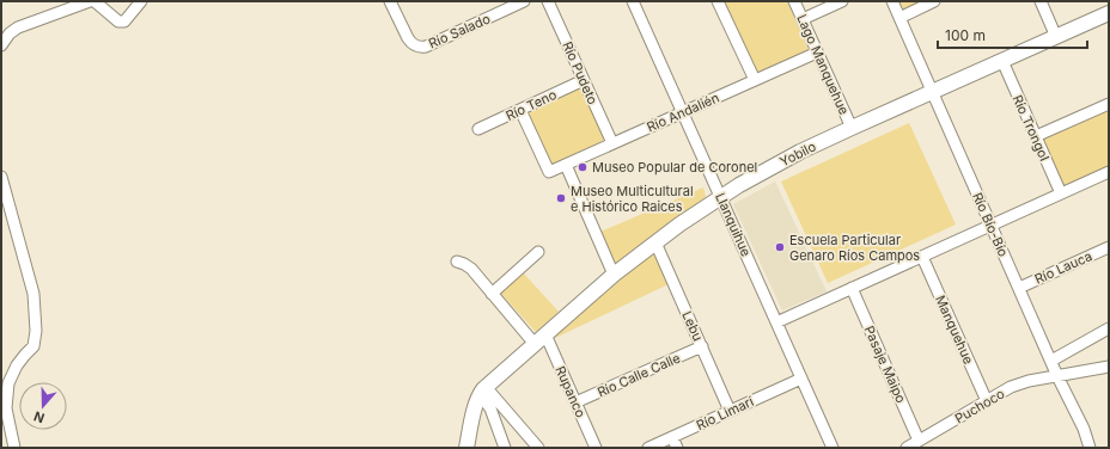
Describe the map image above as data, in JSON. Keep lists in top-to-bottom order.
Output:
{
  "streets": {
    "main road": ["Yobilo"],
    "street": [
      "Río Salado",
      "Lago Manquehue",
      "Río Pudeto",
      "Río Teno",
      "Río Andalién",
      "Río Trongol",
      "Llanquihue",
      "Río Bío-Bío",
      "Río Lauca",
      "Lebu",
      "Manquehue",
      "Pasaje Maipo",
      "Río Calle Calle",
      "Rupanco",
      "Puchoco",
      "Río Limarí"
    ]
  },
  "crossings": [
    ["Lago Manquehue", "Río Andalién"],
    ["Lago Manquehue", "Yobilo"],
    ["Río Pudeto", "Río Teno"],
    ["Río Pudeto", "Río Andalién"],
    ["Río Teno", "Río Andalién"],
    ["Río Andalién", "Llanquihue"],
    ["Río Trongol", "Yobilo"],
    ["Yobilo", "Llanquihue"],
    ["Yobilo", "Río Bío-Bío"],
    ["Yobilo", "Lebu"],
    ["Yobilo", "Rupanco"],
    ["Llanquihue", "Río Limarí"],
    ["Río Bío-Bío", "Río Lauca"],
    ["Río Bío-Bío", "Puchoco"],
    ["Lebu", "Río Calle Calle"],
    ["Lebu", "Río Limarí"],
    ["Manquehue", "Puchoco"],
    ["Pasaje Maipo", "Puchoco"],
    ["Río Calle Calle", "Rupanco"]
  ],
  "places": ["Museo Popular de Coronel", "Museo Multicultural e Histórico Raices", "Escuela Particular Genaro Ríos Campos"],
  "scale_bar": "100 m",
  "north": "bottom"
}
